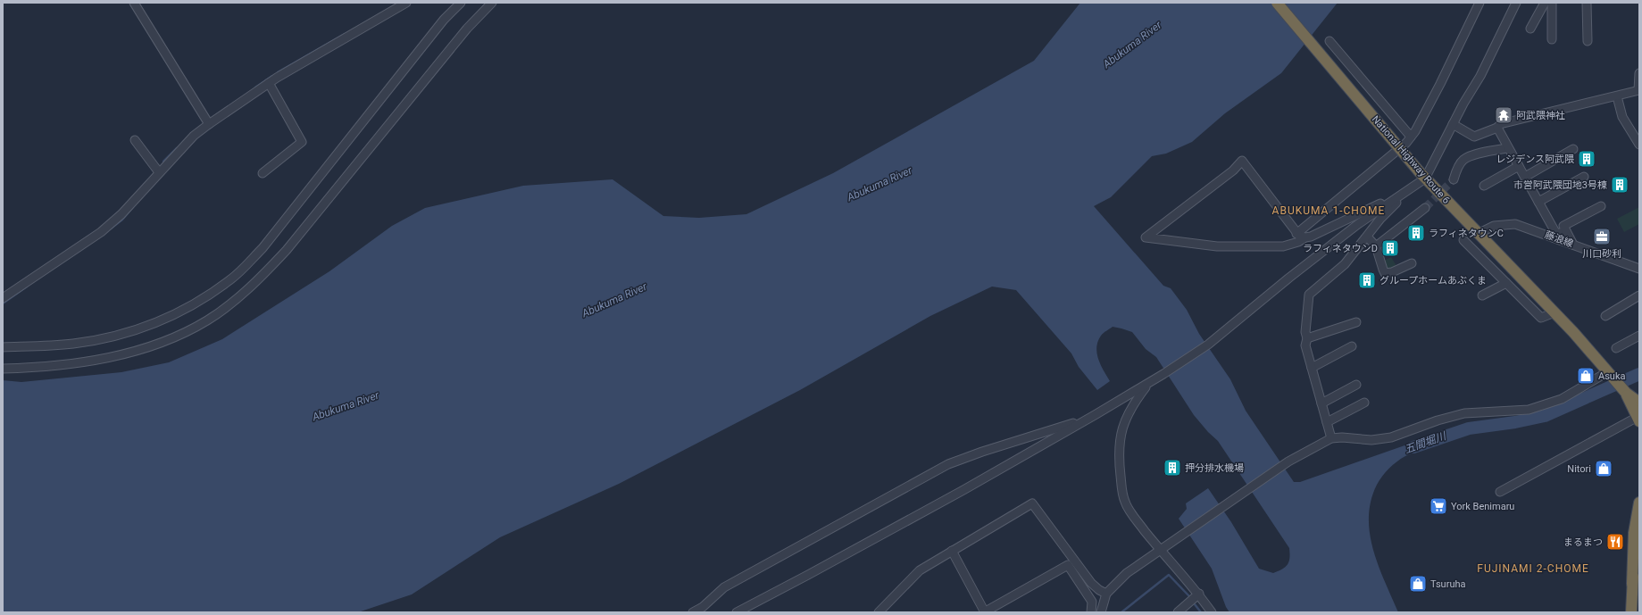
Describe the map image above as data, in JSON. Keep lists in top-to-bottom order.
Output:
{
  "streets": {
    "highway": ["National Highway Route 6"],
    "street": ["藤浪線"]
  },
  "crossings": [
    ["National Highway Route 6", "藤浪線"]
  ],
  "districts": ["ABUKUMA 1-CHOME", "FUJINAMI 2-CHOME"],
  "water": ["Abukuma River", "五間堀川"],
  "places": {
    "temple": ["阿武隈神社"],
    "building": [
      "レジデンス阿武隈",
      "市営阿武隈団地3号棟",
      "ラフィネタウンC",
      "ラフィネタウンD",
      "グループホームあぶくま",
      "押分排水機場"
    ],
    "office": ["川口砂利"],
    "shop": ["Asuka", "Nitori", "Tsuruha"],
    "supermarket": ["York Benimaru"],
    "restaurant": ["まるまつ"]
  }
}
